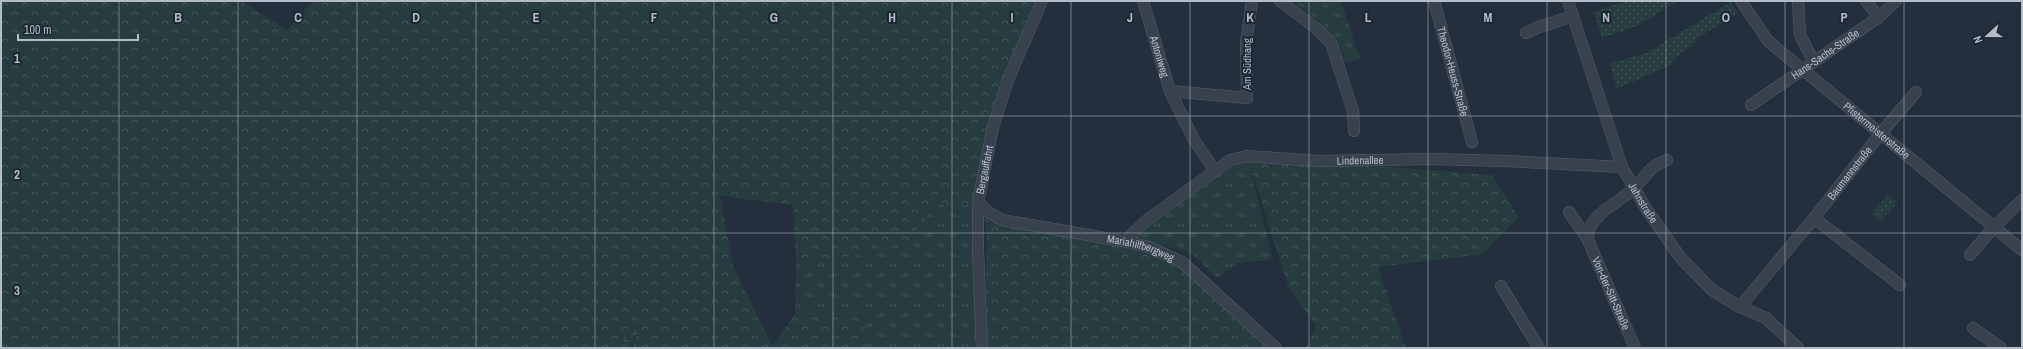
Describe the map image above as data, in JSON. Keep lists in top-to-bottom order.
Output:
{
  "streets": {
    "street": [
      "Hans-Sachs-Straße",
      "Antoniweg",
      "Am Südhang",
      "Theodor-Heuss-Straße",
      "Pfistermeisterstraße",
      "Lindenallee",
      "Bergauffahrt",
      "Baumannstraße",
      "Jahnstraße",
      "Mariahilfbergweg",
      "Von-der-Sitt-Straße"
    ]
  },
  "crossings": [
    ["Hans-Sachs-Straße", "Pfistermeisterstraße"],
    ["Antoniweg", "Am Südhang"],
    ["Antoniweg", "Lindenallee"],
    ["Pfistermeisterstraße", "Baumannstraße"],
    ["Lindenallee", "Jahnstraße"],
    ["Lindenallee", "Mariahilfbergweg"],
    ["Bergauffahrt", "Mariahilfbergweg"],
    ["Baumannstraße", "Jahnstraße"]
  ],
  "scale_bar": "100 m",
  "north": "left",
  "grid": {
    "columns": [
      "B",
      "C",
      "D",
      "E",
      "F",
      "G",
      "H",
      "I",
      "J",
      "K",
      "L",
      "M",
      "N",
      "O",
      "P"
    ],
    "rows": ["1", "2", "3"]
  }
}
